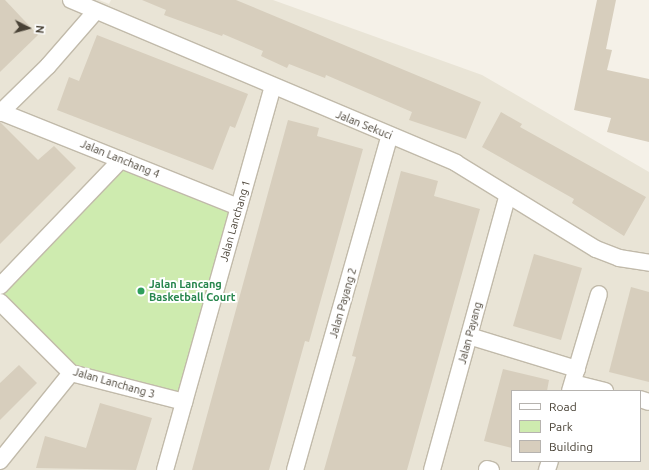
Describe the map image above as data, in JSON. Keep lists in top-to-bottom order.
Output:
{
  "streets": {
    "street": [
      "Jalan Sekuci",
      "Jalan Lanchang 4",
      "Jalan Lanchang 1",
      "Jalan Payang 2",
      "Jalan Payang",
      "Jalan Lanchang 3"
    ]
  },
  "crossings": [
    ["Jalan Sekuci", "Jalan Lanchang 1"],
    ["Jalan Sekuci", "Jalan Payang 2"],
    ["Jalan Sekuci", "Jalan Payang"],
    ["Jalan Lanchang 4", "Jalan Lanchang 1"],
    ["Jalan Lanchang 1", "Jalan Lanchang 3"]
  ],
  "places": ["Jalan Lancang Basketball Court"],
  "legend": ["Road", "Park", "Building"],
  "north": "right"
}
